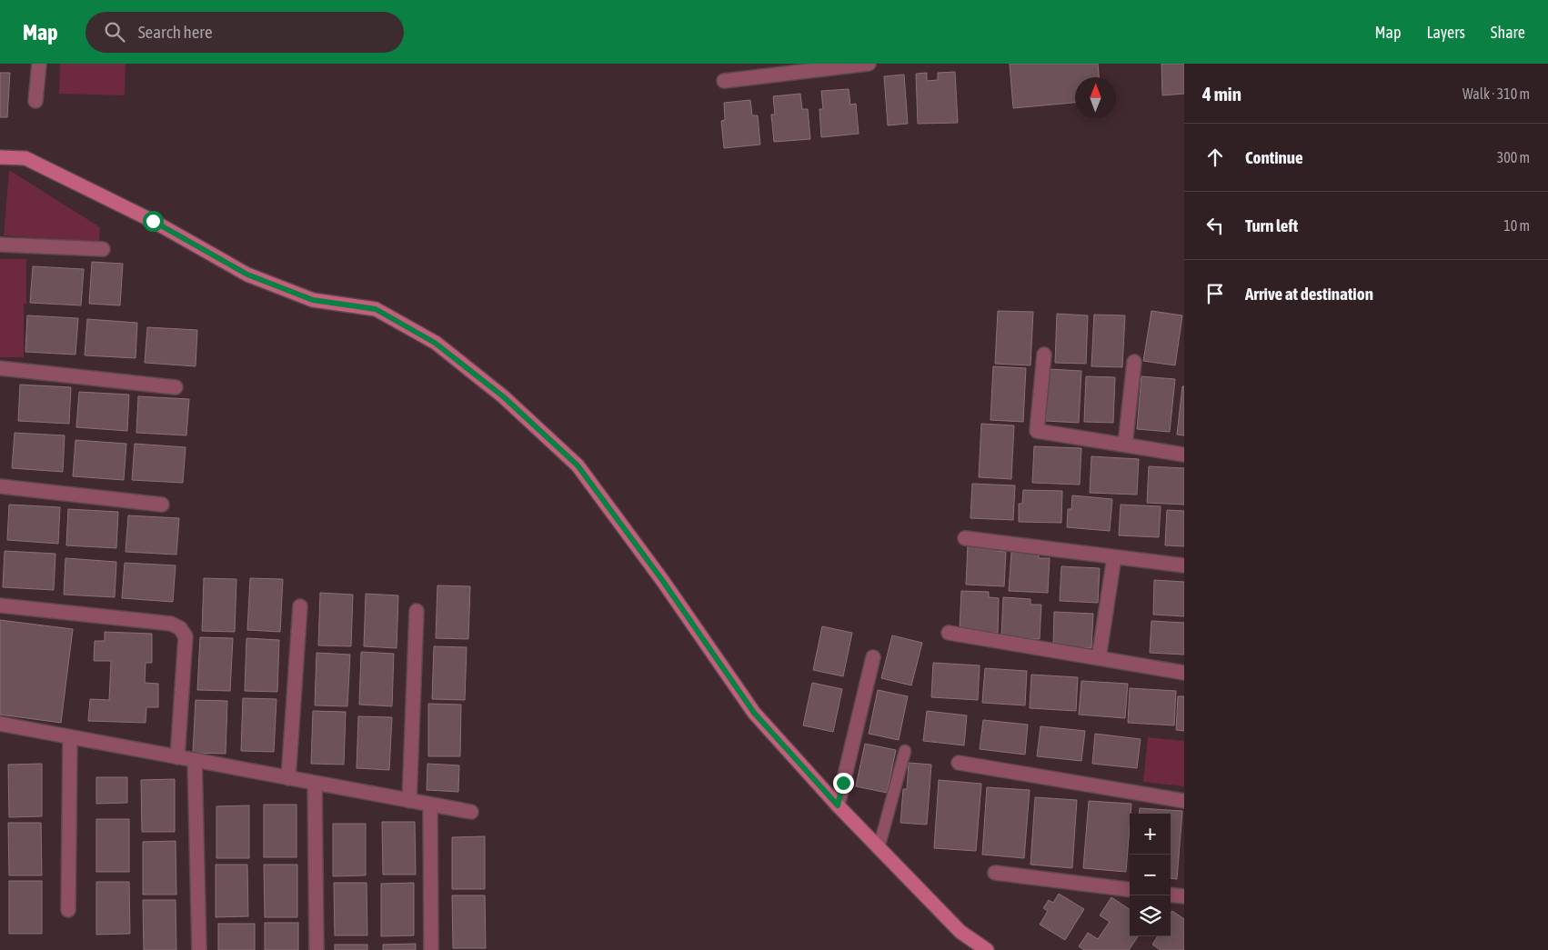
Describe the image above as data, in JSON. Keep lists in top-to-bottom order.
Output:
{
  "north": "top",
  "page": {
    "header": "Map",
    "search": "Search here",
    "nav": ["Map", "Layers", "Share"],
    "heading": ["4 min", "Walk · 310 m"],
    "list": [
      ["Continue", "300 m"],
      ["Turn left", "10 m"],
      "Arrive at destination"
    ],
    "map_buttons": ["+", "−"]
  }
}
